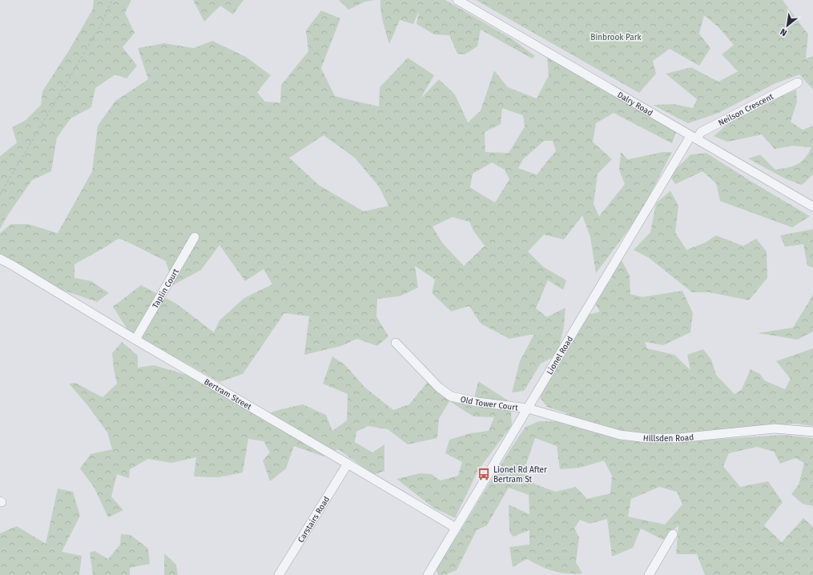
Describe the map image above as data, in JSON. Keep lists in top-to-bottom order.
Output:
{
  "streets": {
    "street": [
      "Dalry Road",
      "Neilson Crescent",
      "Taplin Court",
      "Lionel Road",
      "Bertram Street",
      "Old Tower Court",
      "Hillsden Road",
      "Carstairs Road"
    ]
  },
  "crossings": [
    ["Dalry Road", "Neilson Crescent"],
    ["Dalry Road", "Lionel Road"],
    ["Neilson Crescent", "Lionel Road"],
    ["Taplin Court", "Bertram Street"],
    ["Lionel Road", "Bertram Street"],
    ["Lionel Road", "Old Tower Court"],
    ["Lionel Road", "Hillsden Road"],
    ["Bertram Street", "Carstairs Road"],
    ["Old Tower Court", "Hillsden Road"]
  ],
  "parks": ["Binbrook Park"],
  "places": {
    "bus stop": ["Lionel Rd After Bertram St"]
  },
  "north": "bottom left"
}
